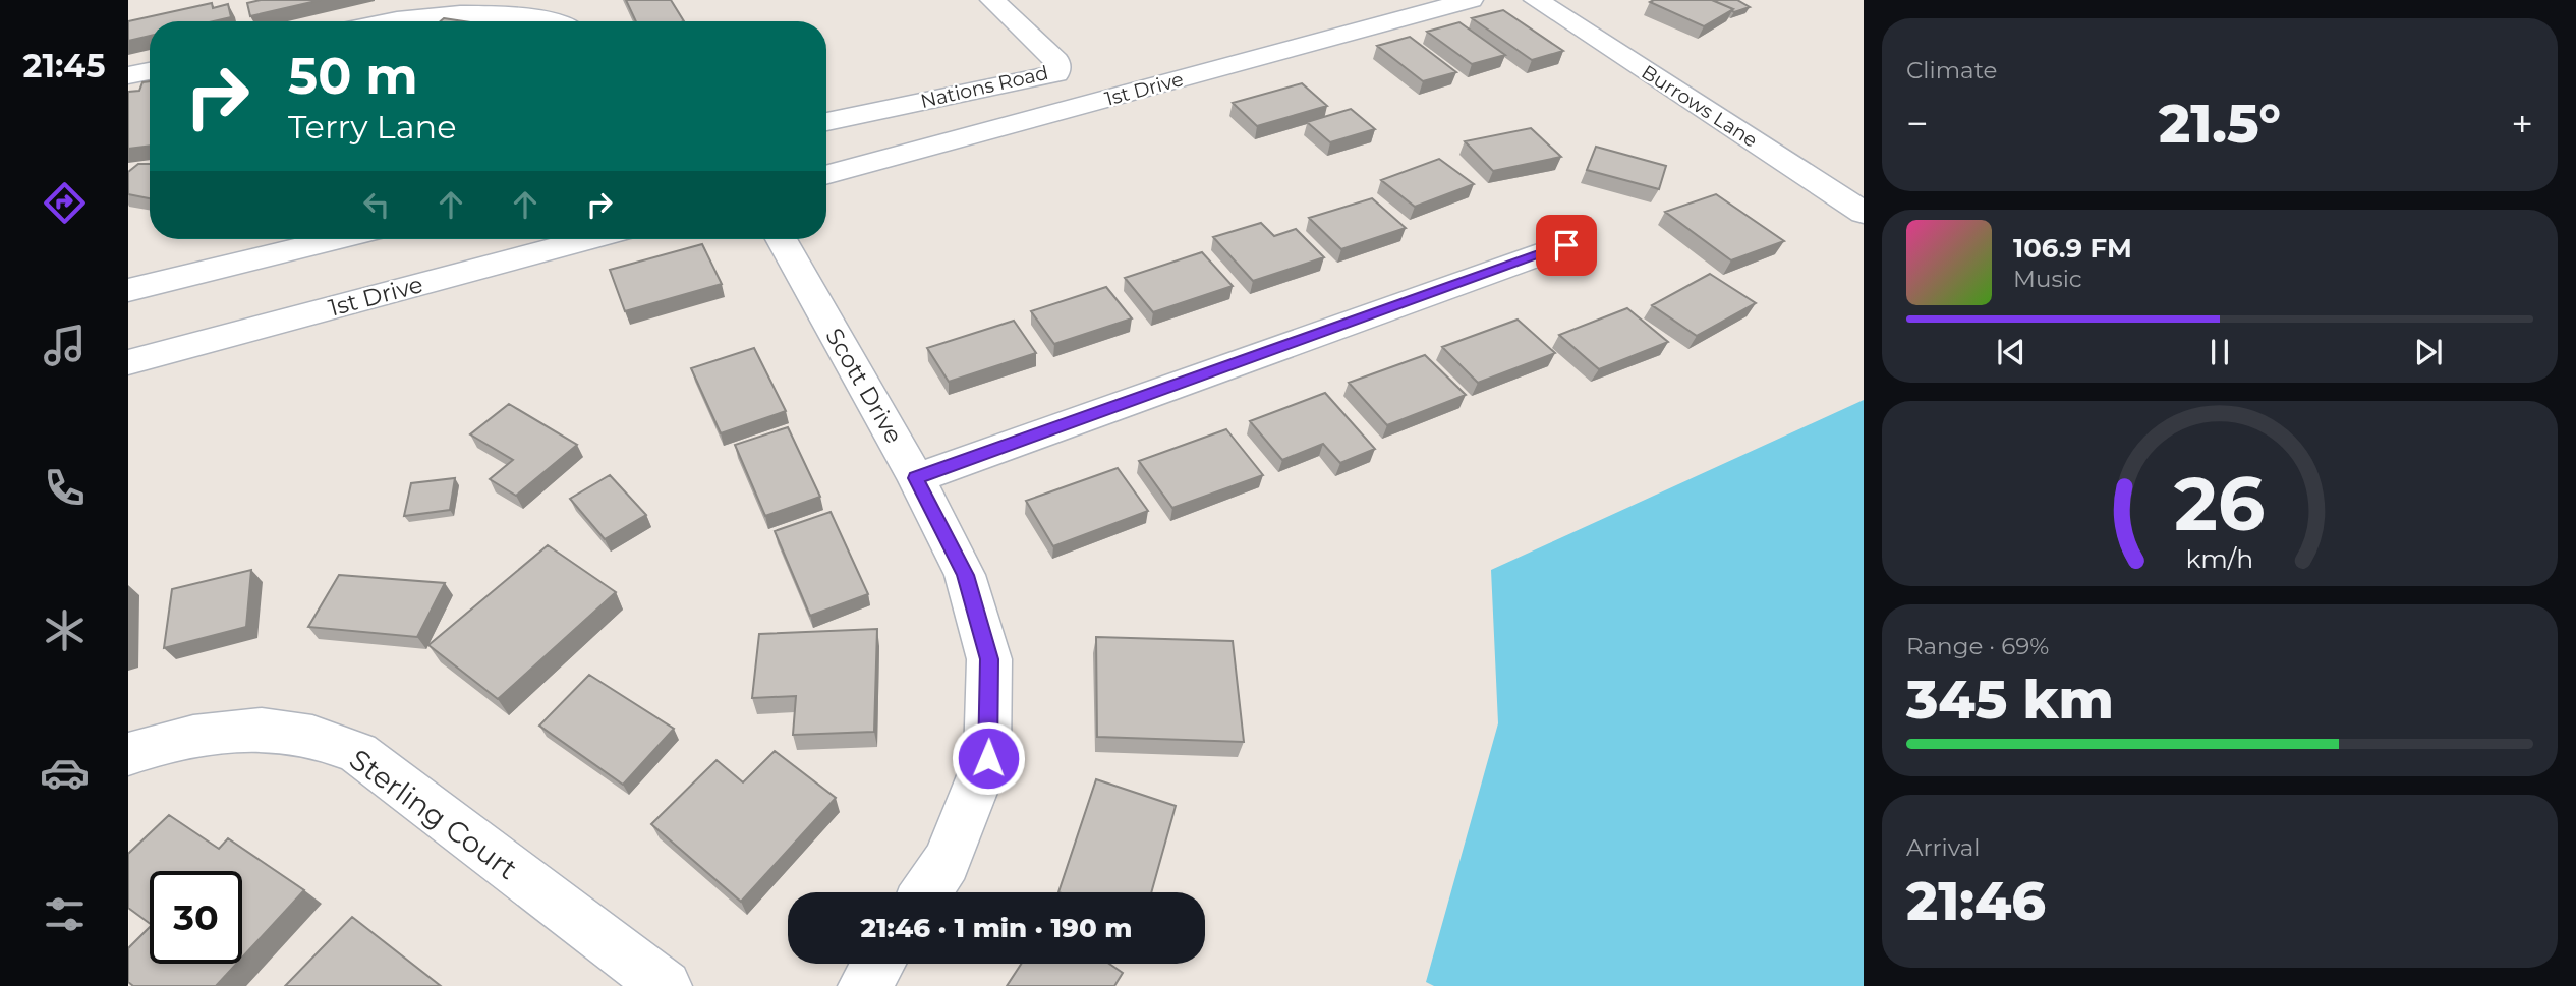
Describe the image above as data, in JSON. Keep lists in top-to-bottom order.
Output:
{
  "streets": {
    "street": [
      "Nations Road",
      "1st Drive",
      "Burrows Lane",
      "Scott Drive",
      "Sterling Court"
    ]
  },
  "page": {
    "tabs": "21:45",
    "tile": [
      "Climate",
      ["Range · 69%", "345 km"],
      ["Arrival", "21:46"]
    ],
    "turn": ["50 m", "Terry Lane"],
    "heat": ["−", "21.5°", "+"],
    "song": ["106.9 FM", "Music"],
    "limit": "30",
    "trip": "21:46 · 1 min · 190 m",
    "gauge": ["26", "km/h"]
  }
}
